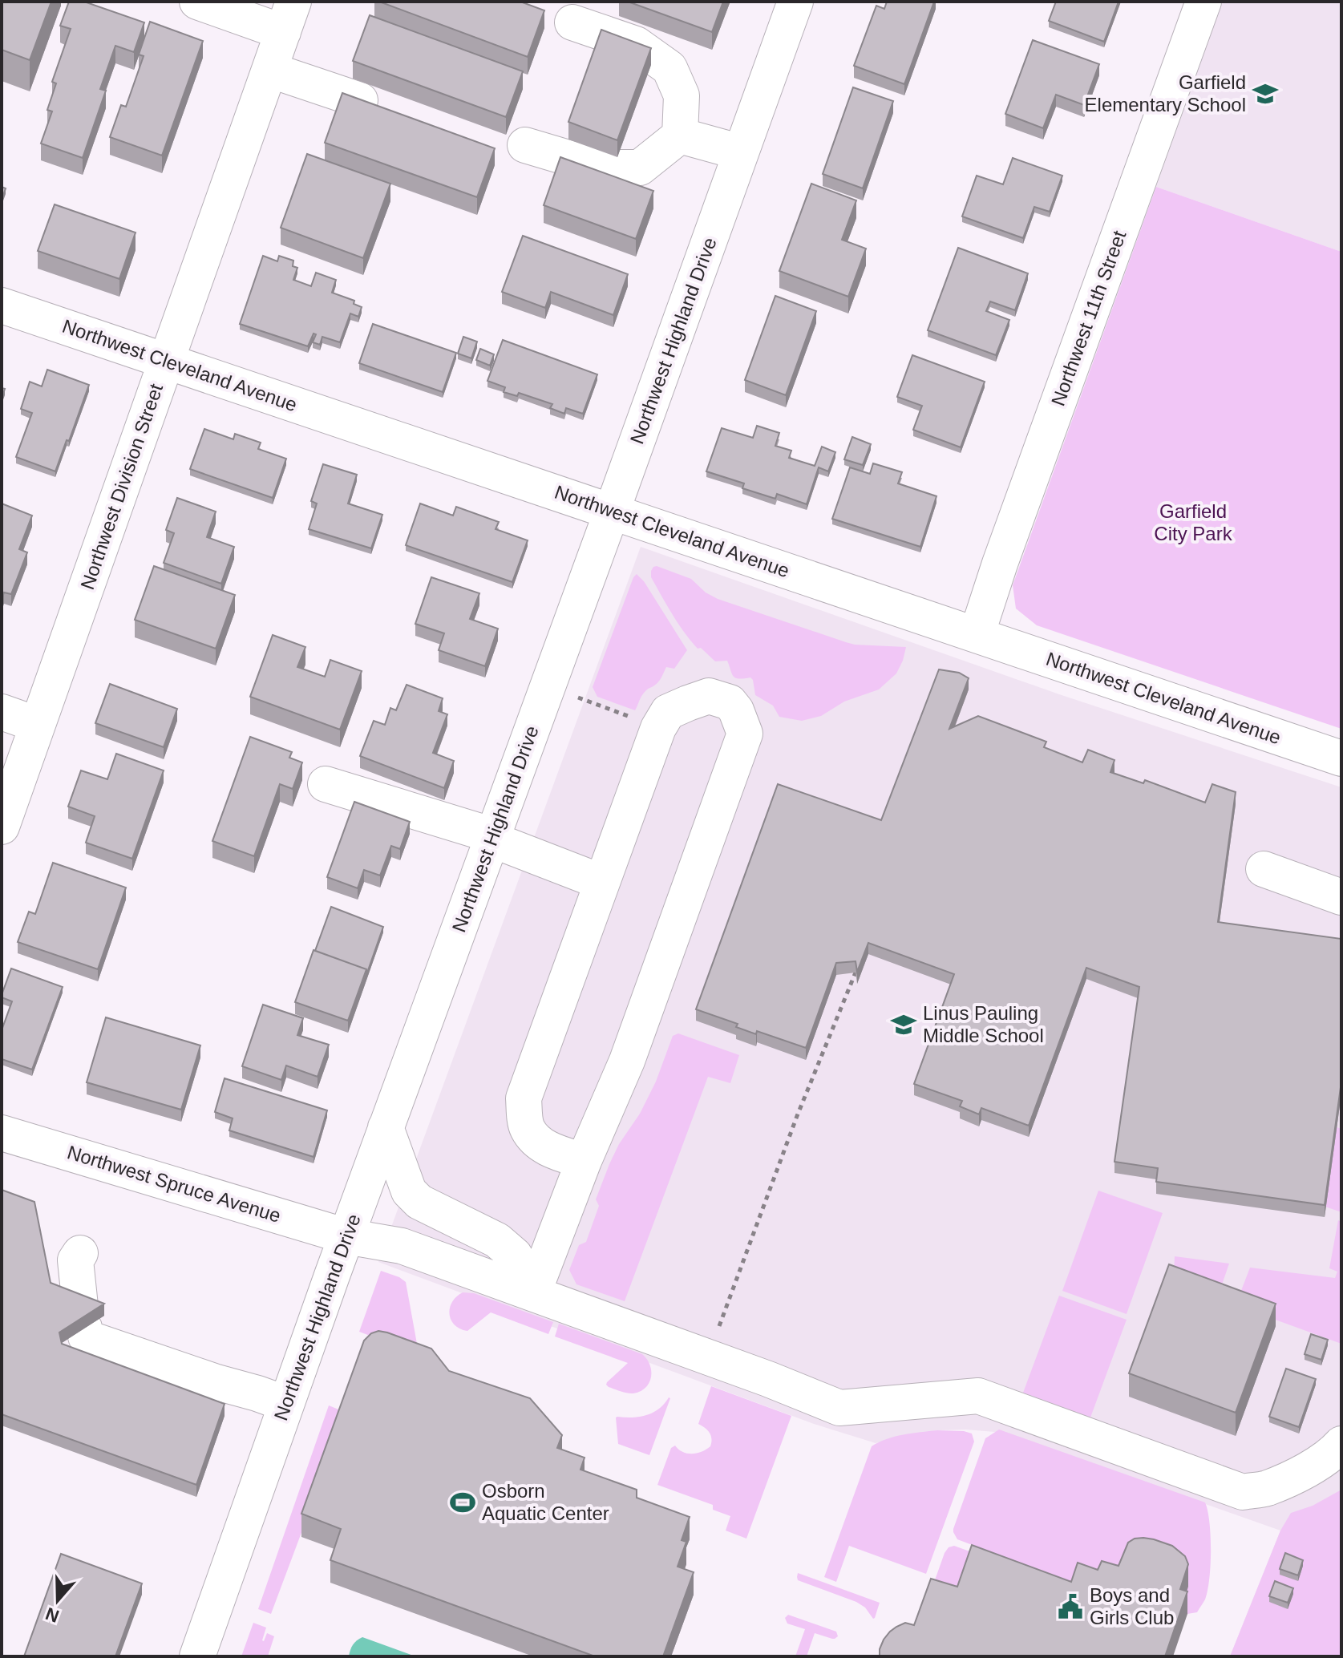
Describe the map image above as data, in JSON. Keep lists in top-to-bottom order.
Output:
{
  "streets": {
    "street": [
      "Northwest 11th Street",
      "Northwest Highland Drive",
      "Northwest Cleveland Avenue",
      "Northwest Division Street",
      "Northwest Spruce Avenue"
    ]
  },
  "crossings": [
    ["Northwest 11th Street", "Northwest Cleveland Avenue"],
    ["Northwest Highland Drive", "Northwest Cleveland Avenue"],
    ["Northwest Highland Drive", "Northwest Spruce Avenue"],
    ["Northwest Cleveland Avenue", "Northwest Division Street"]
  ],
  "parks": ["Garfield City Park"],
  "places": {
    "school or university": ["Garfield Elementary School", "Linus Pauling Middle School"],
    "sports": ["Osborn Aquatic Center"],
    "public building": ["Boys and Girls Club"]
  },
  "north": "bottom"
}
